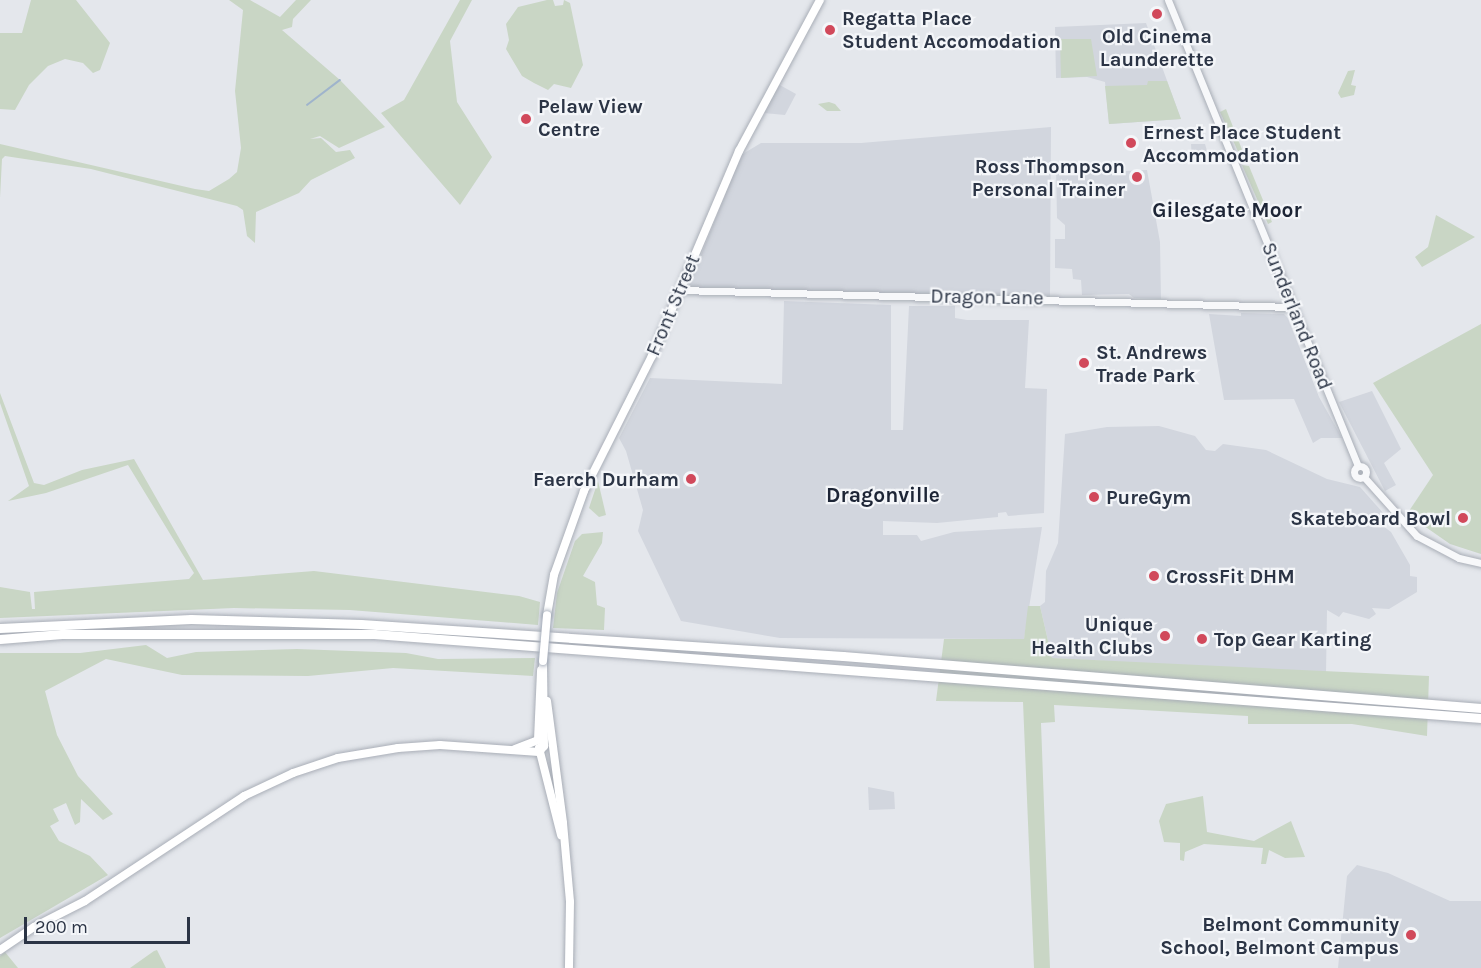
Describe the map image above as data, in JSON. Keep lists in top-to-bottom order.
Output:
{
  "streets": {
    "main road": ["Front Street"],
    "street": ["Dragon Lane", "Sunderland Road"]
  },
  "crossings": [
    ["Dragon Lane", "Front Street"],
    ["Dragon Lane", "Sunderland Road"]
  ],
  "districts": ["Gilesgate Moor", "Dragonville"],
  "places": [
    "Old Cinema Launderette",
    "Regatta Place Student Accomodation",
    "Pelaw View Centre",
    "Ernest Place Student Accommodation",
    "Ross Thompson Personal Trainer",
    "St. Andrews Trade Park",
    "Faerch Durham",
    "PureGym",
    "Skateboard Bowl",
    "CrossFit DHM",
    "Unique Health Clubs",
    "Top Gear Karting",
    "Belmont Community School, Belmont Campus"
  ],
  "scale_bar": "200 m"
}
